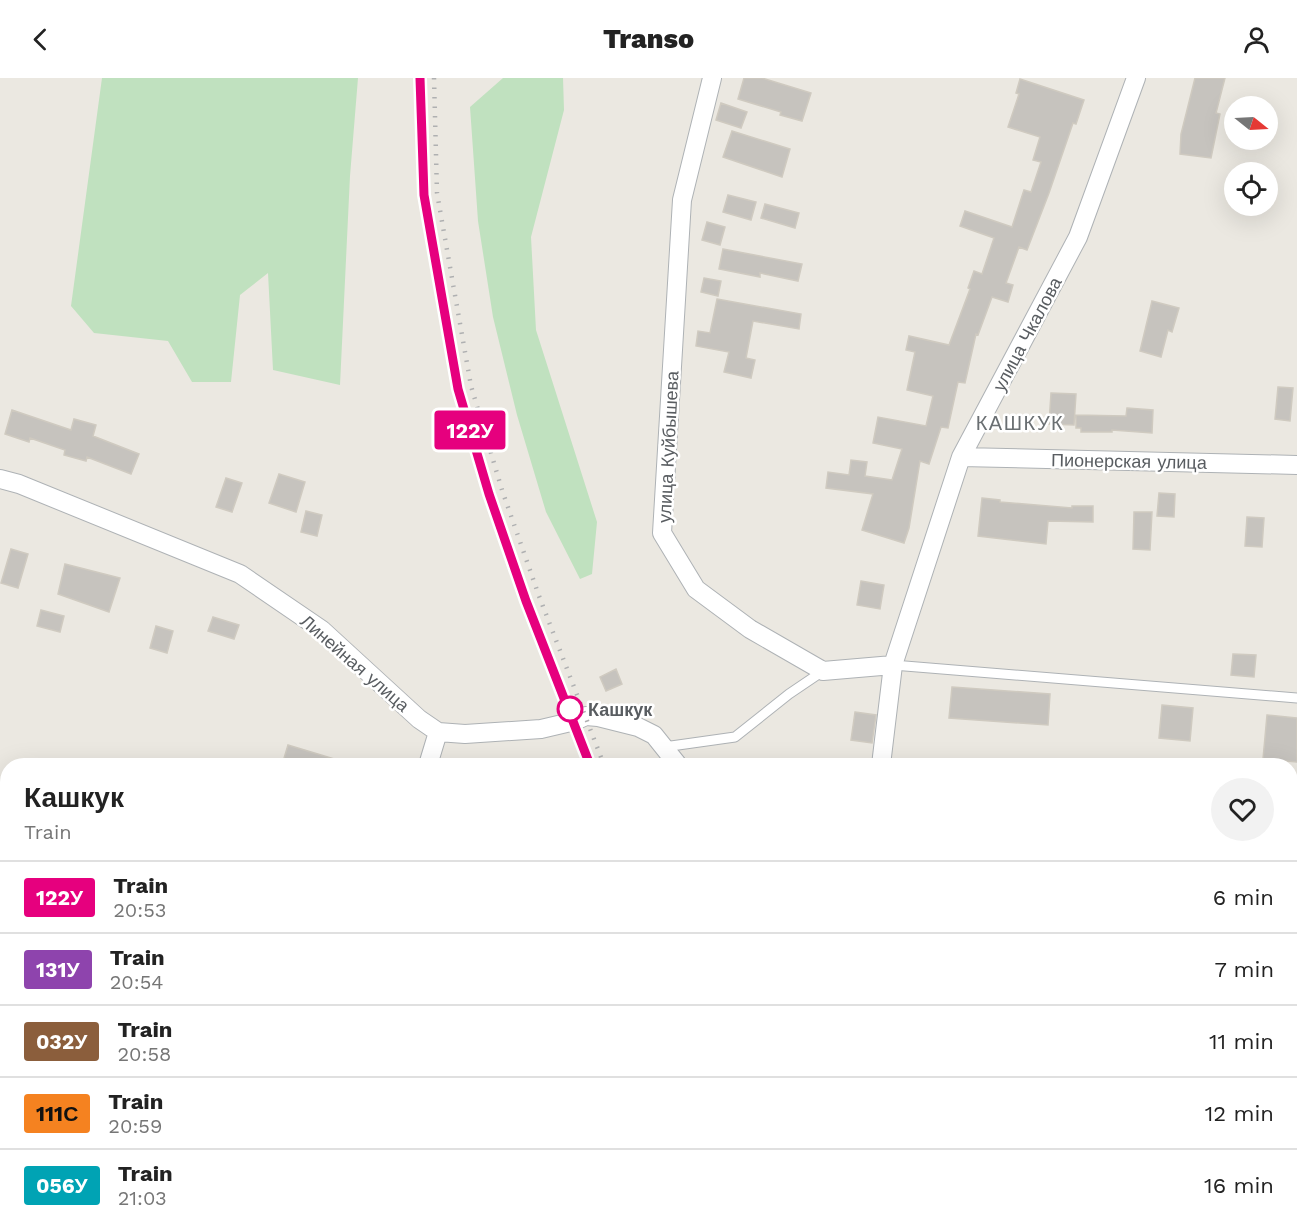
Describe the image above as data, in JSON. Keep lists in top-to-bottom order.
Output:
{
  "streets": {
    "street": [
      "улица Чкалова",
      "улица Куйбышева",
      "Пионерская улица",
      "Линейная улица"
    ]
  },
  "crossings": [
    ["улица Чкалова", "Пионерская улица"]
  ],
  "districts": ["КАШКУК"],
  "places": ["Кашкук"],
  "north": "right",
  "page": {
    "header": "Transo",
    "on_map": "122У",
    "heading": ["Кашкук", "Train"],
    "list": [
      {
        "mark": "122У",
        "name": "Train",
        "note": "20:53",
        "value": "6 min"
      },
      {
        "mark": "131У",
        "name": "Train",
        "note": "20:54",
        "value": "7 min"
      },
      {
        "mark": "032У",
        "name": "Train",
        "note": "20:58",
        "value": "11 min"
      },
      {
        "mark": "111С",
        "name": "Train",
        "note": "20:59",
        "value": "12 min"
      },
      {
        "mark": "056У",
        "name": "Train",
        "note": "21:03",
        "value": "16 min"
      }
    ]
  }
}
